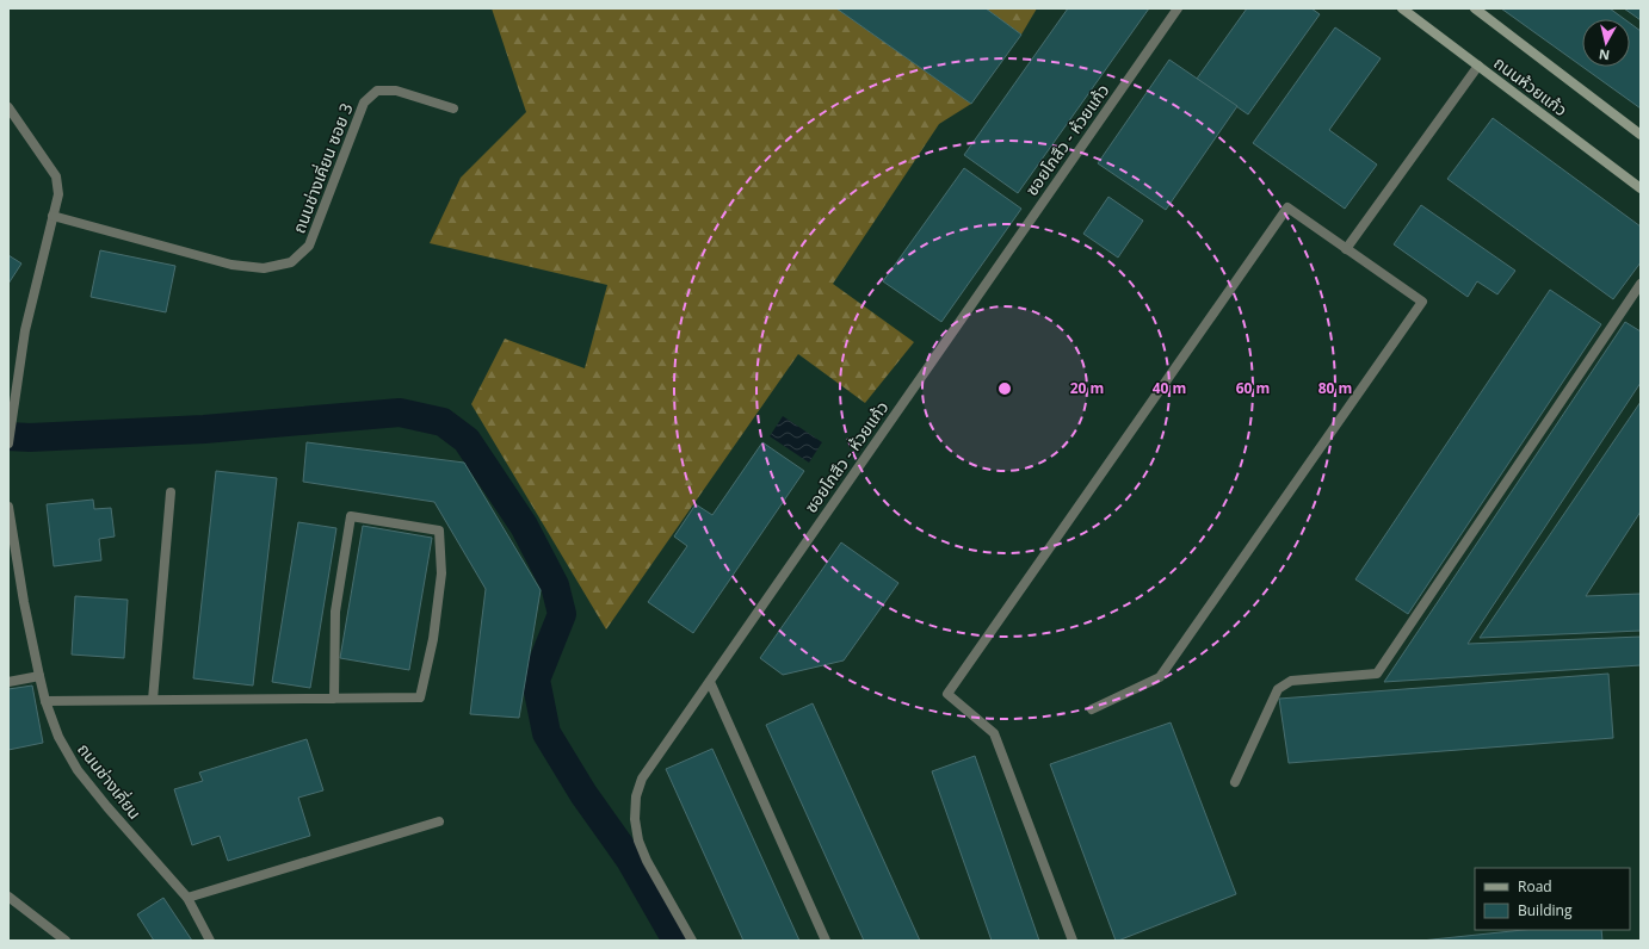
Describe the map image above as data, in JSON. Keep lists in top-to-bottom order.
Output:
{
  "streets": {
    "main road": ["ถนนห้วยแก้ว"],
    "street": ["ซอยโกสึว - ห้วยแก้ว", "ถนนช่างเคี่ยน ซอย 3", "ถนนช่างเคี่ยน"]
  },
  "legend": ["Road", "Building"],
  "north": "bottom",
  "rings": [
    "20 m",
    "40 m",
    "60 m",
    "80 m"
  ]
}
